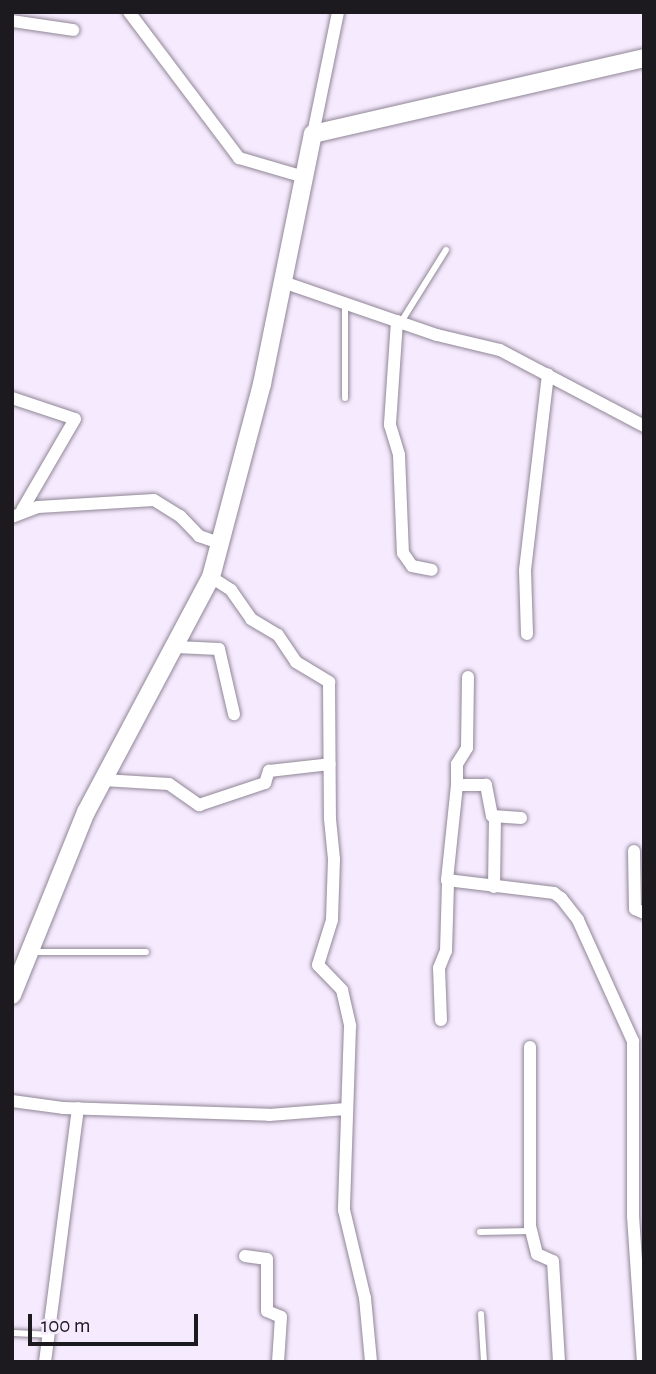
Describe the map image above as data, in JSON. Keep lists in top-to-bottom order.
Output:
{
  "scale_bar": "100 m"
}
